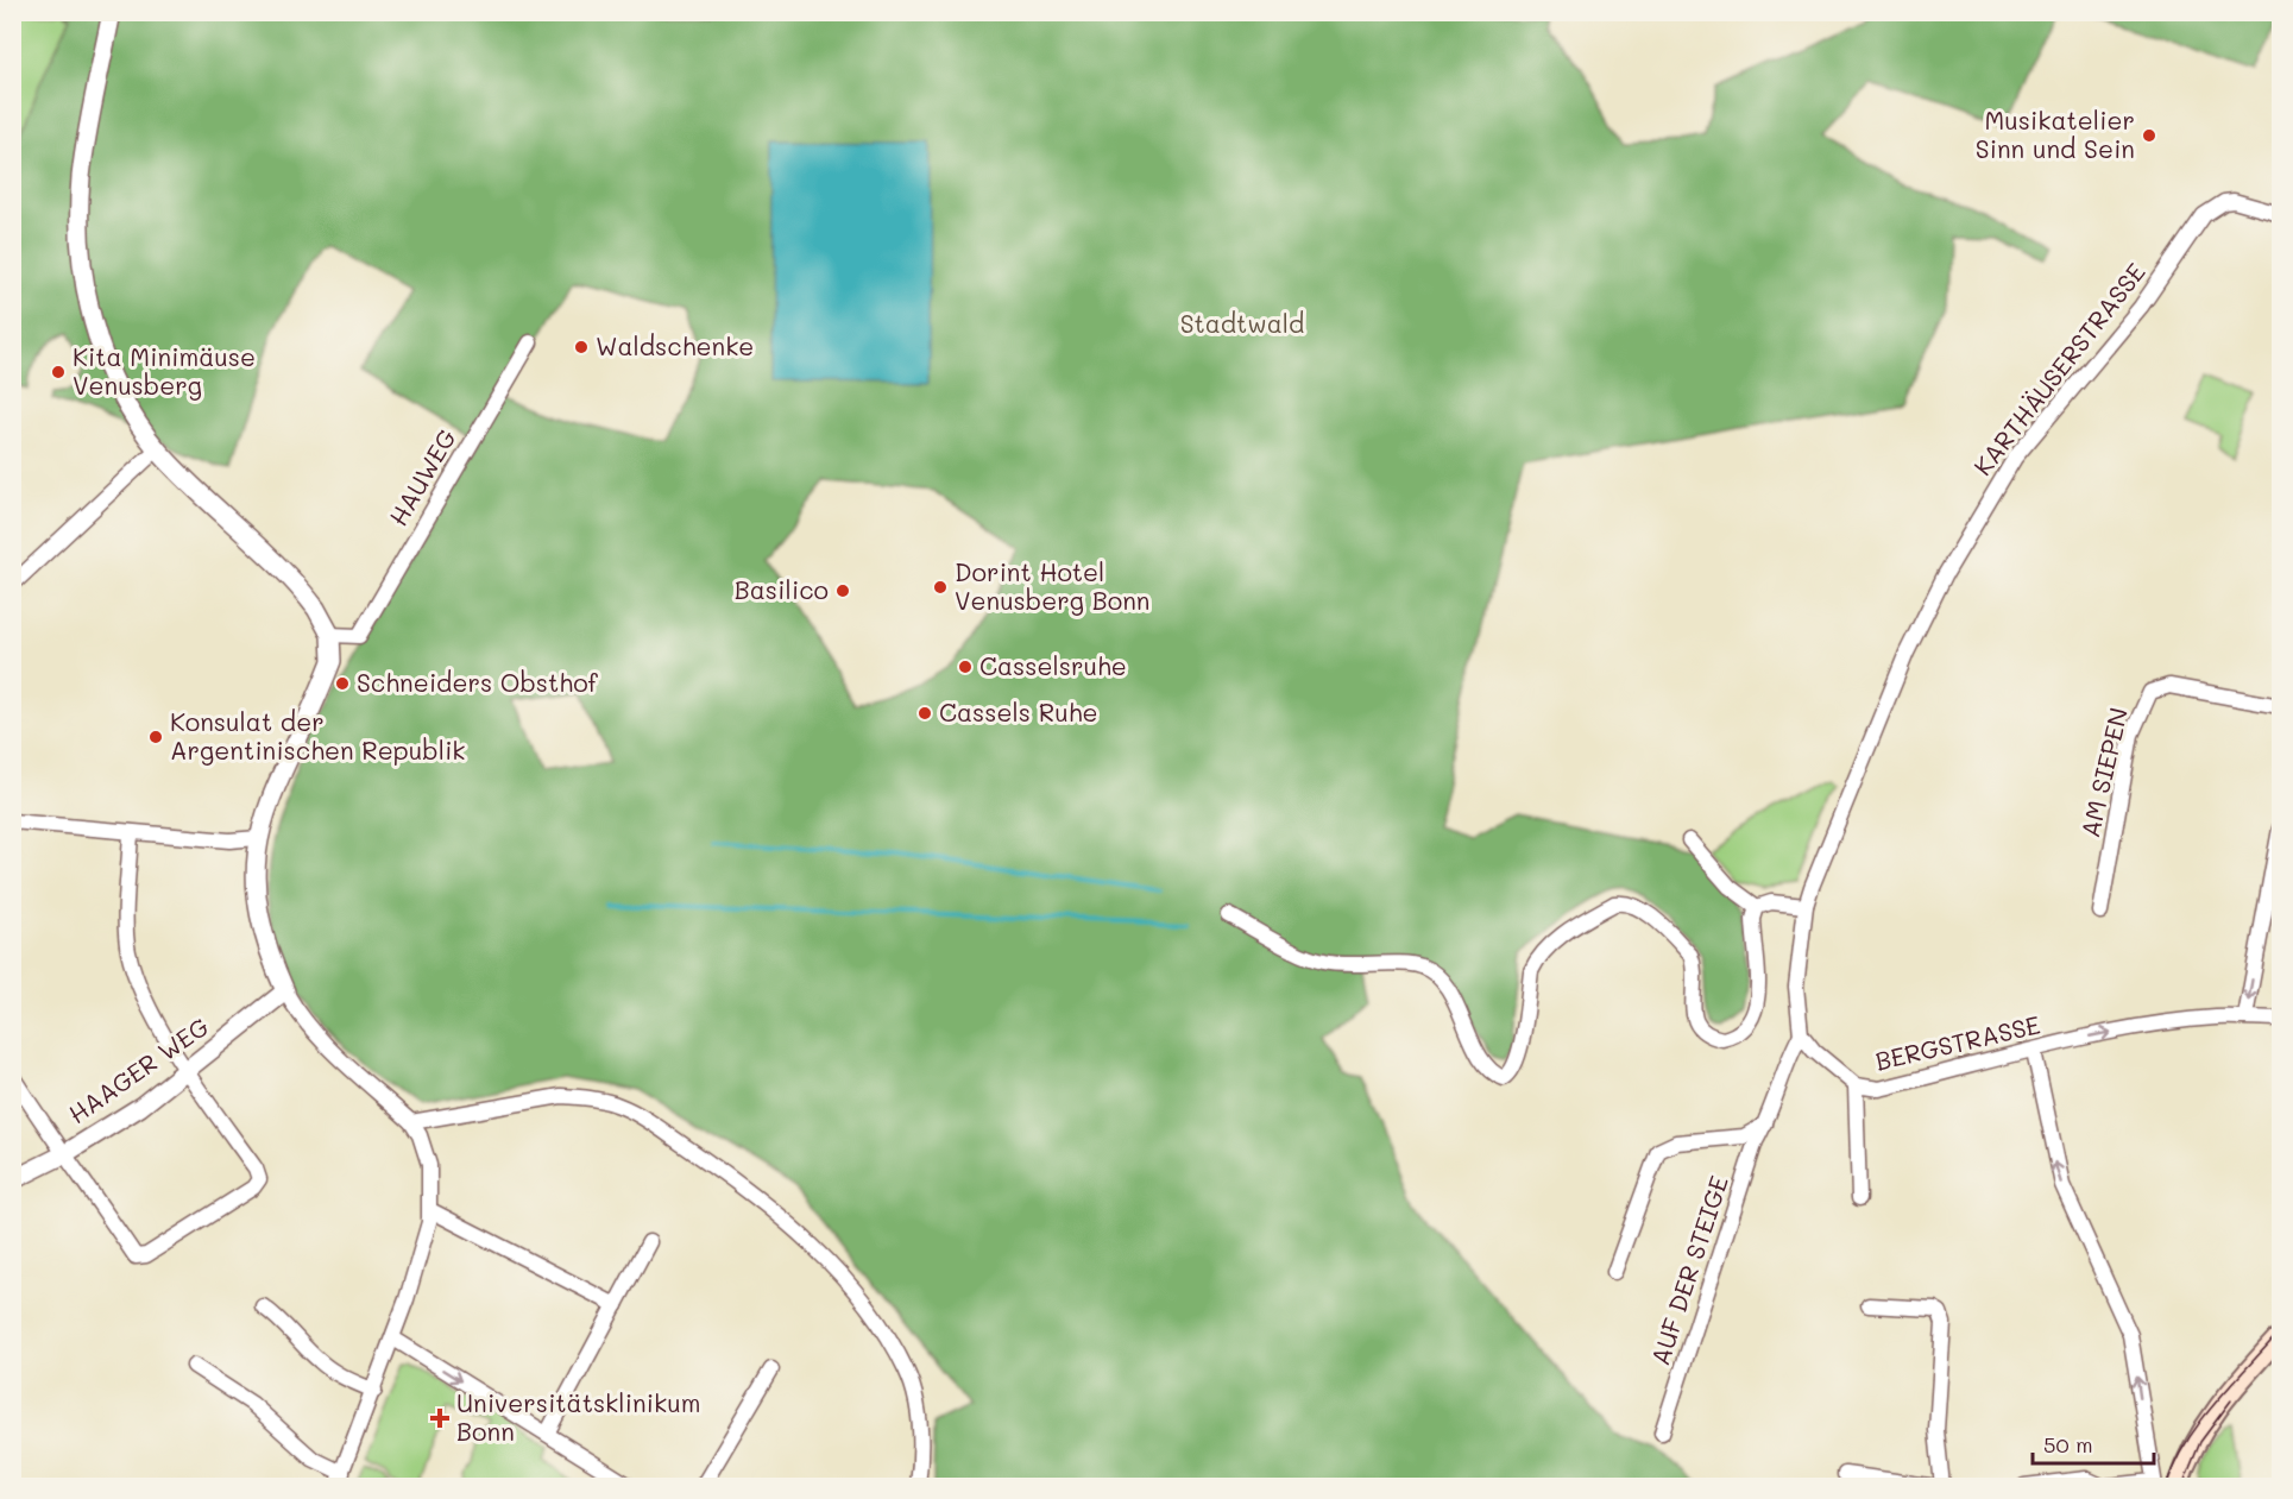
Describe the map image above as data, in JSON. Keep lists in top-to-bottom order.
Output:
{
  "streets": {
    "street": [
      "KARTHÄUSERSTRASSE",
      "HAUWEG",
      "AM SIEPEN",
      "BERGSTRASSE",
      "HAAGER WEG",
      "AUF DER STEIGE"
    ]
  },
  "crossings": [
    ["BERGSTRASSE", "AUF DER STEIGE"]
  ],
  "one_way": ["BERGSTRASSE"],
  "parks": ["Stadtwald"],
  "places": {
    "other": [
      "Musikatelier Sinn und Sein",
      "Waldschenke",
      "Kita Minimäuse Venusberg",
      "Dorint Hotel Venusberg Bonn",
      "Basilico",
      "Casselsruhe",
      "Schneiders Obsthof",
      "Cassels Ruhe",
      "Konsulat der Argentinischen Republik"
    ],
    "health": ["Universitätsklinikum Bonn"]
  },
  "scale_bar": "50 m"
}
